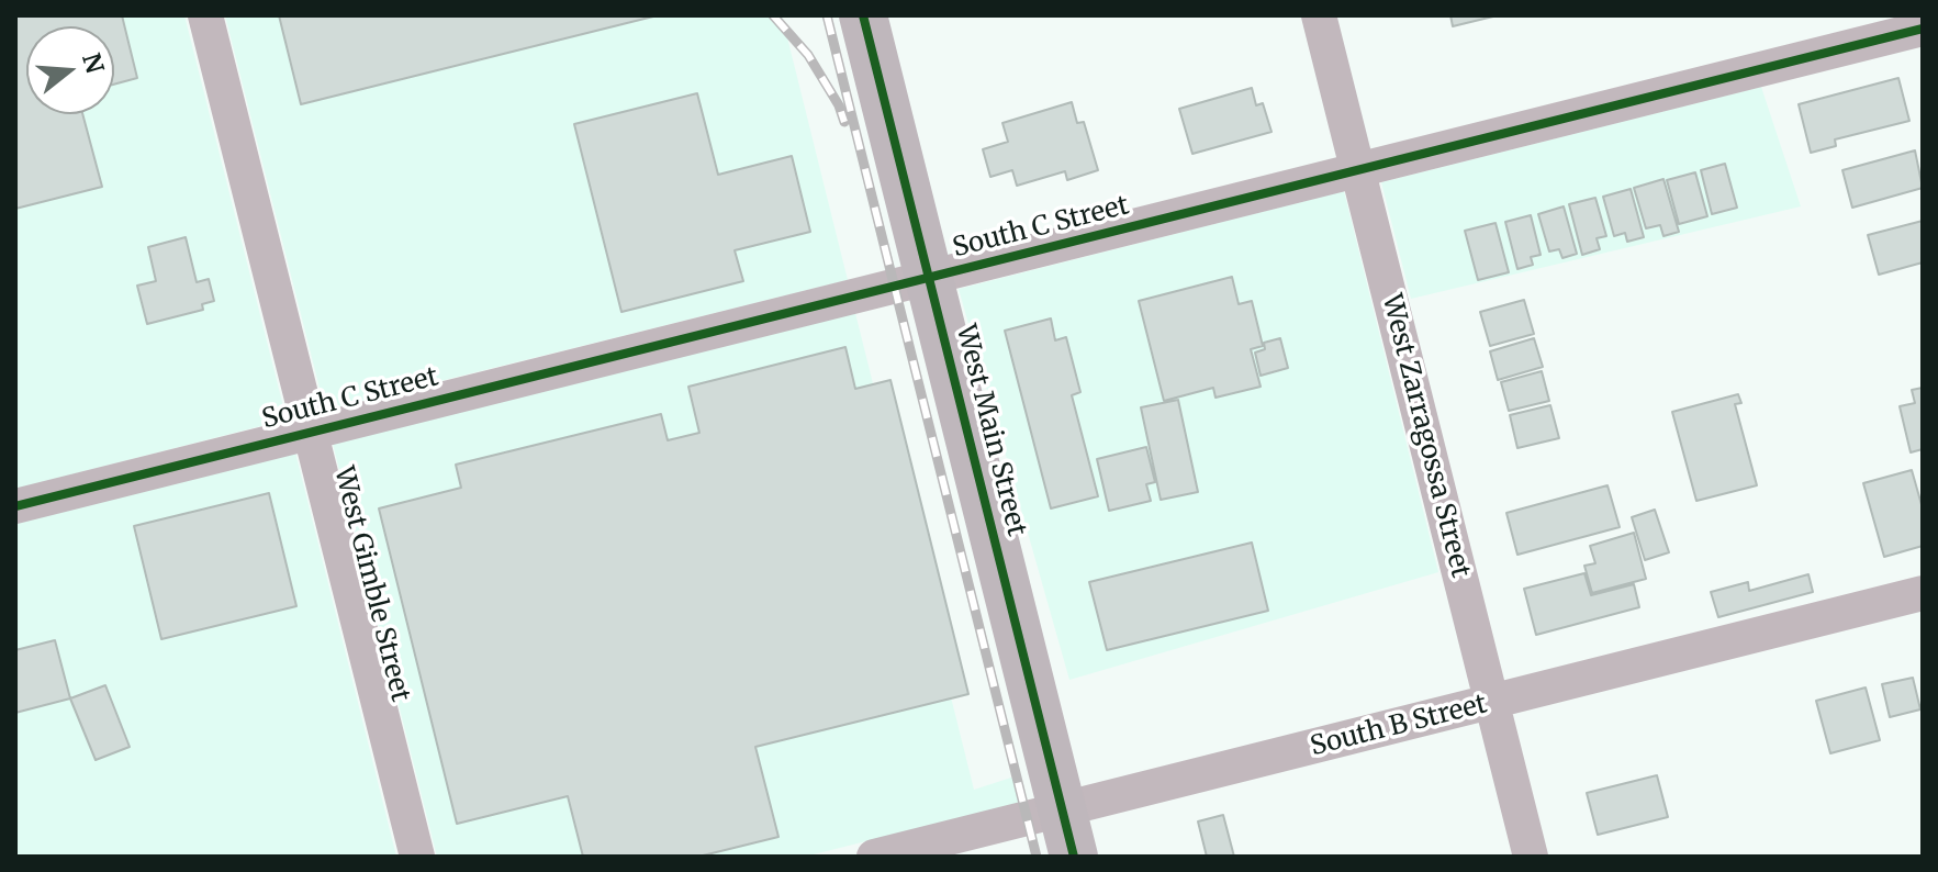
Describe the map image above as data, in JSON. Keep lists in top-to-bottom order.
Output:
{
  "streets": {
    "main road": ["West Main Street"],
    "street": [
      "South C Street",
      "West Zarragossa Street",
      "West Gimble Street",
      "South B Street"
    ]
  },
  "crossings": [
    ["South C Street", "West Main Street"],
    ["South C Street", "West Zarragossa Street"],
    ["South C Street", "West Gimble Street"],
    ["West Main Street", "South B Street"],
    ["West Zarragossa Street", "South B Street"]
  ],
  "north": "right"
}
